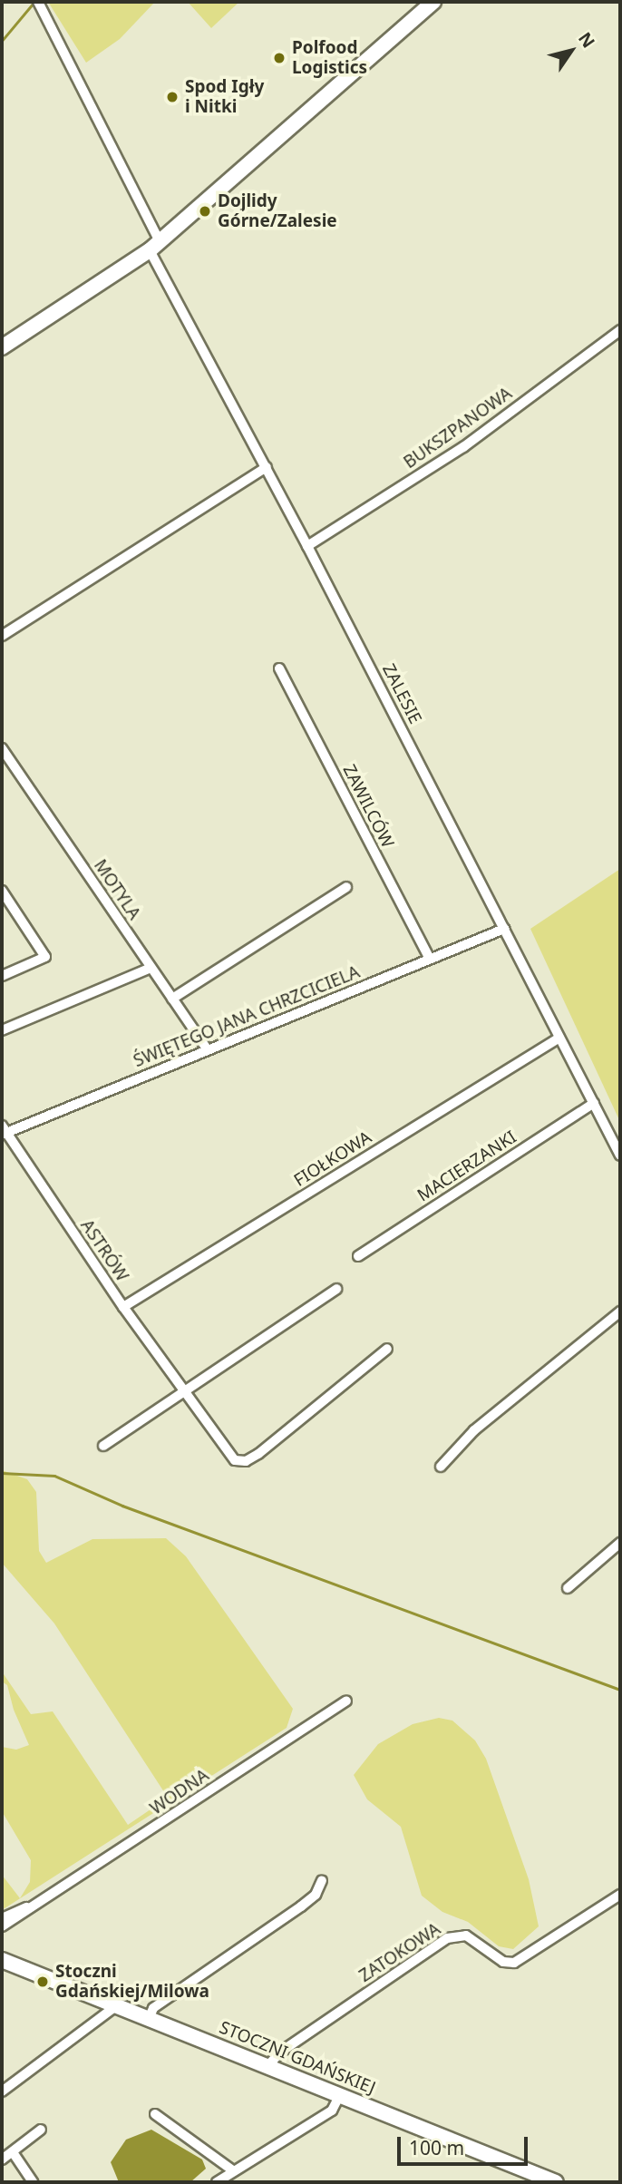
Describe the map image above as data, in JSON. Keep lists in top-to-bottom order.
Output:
{
  "streets": {
    "street": [
      "BUKSZPANOWA",
      "ZALESIE",
      "ZAWILCÓW",
      "MOTYLA",
      "ŚWIĘTEGO JANA CHRZCICIELA",
      "FIOŁKOWA",
      "MACIERZANKI",
      "ASTRÓW",
      "WODNA",
      "ZATOKOWA",
      "STOCZNI GDAŃSKIEJ"
    ]
  },
  "crossings": [
    ["BUKSZPANOWA", "ZALESIE"],
    ["ZALESIE", "ŚWIĘTEGO JANA CHRZCICIELA"],
    ["ZALESIE", "FIOŁKOWA"],
    ["ZALESIE", "MACIERZANKI"],
    ["ZAWILCÓW", "ŚWIĘTEGO JANA CHRZCICIELA"],
    ["MOTYLA", "ŚWIĘTEGO JANA CHRZCICIELA"],
    ["ŚWIĘTEGO JANA CHRZCICIELA", "ASTRÓW"],
    ["FIOŁKOWA", "ASTRÓW"],
    ["ZATOKOWA", "STOCZNI GDAŃSKIEJ"]
  ],
  "places": [
    "Polfood Logistics",
    "Spod Igły i Nitki",
    "Dojlidy Górne/Zalesie",
    "Stoczni Gdańskiej/Milowa"
  ],
  "scale_bar": "100 m",
  "north": "top right"
}
